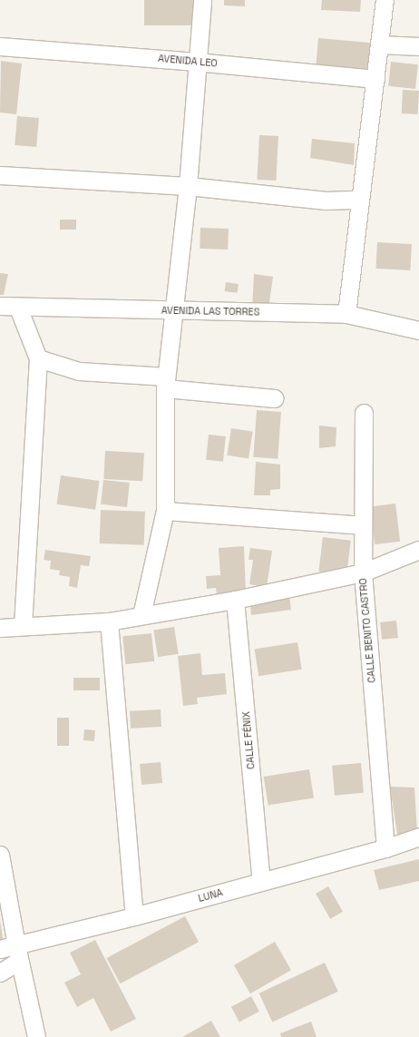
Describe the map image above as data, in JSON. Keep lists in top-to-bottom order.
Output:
{
  "streets": {
    "street": [
      "AVENIDA LEO",
      "AVENIDA LAS TORRES",
      "CALLE BENITO CASTRO",
      "CALLE FÉNIX",
      "LUNA"
    ]
  },
  "crossings": [
    ["CALLE BENITO CASTRO", "LUNA"],
    ["CALLE FÉNIX", "LUNA"]
  ]
}
